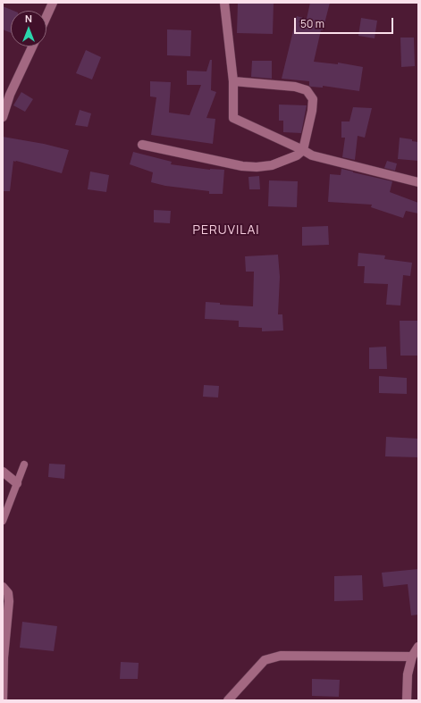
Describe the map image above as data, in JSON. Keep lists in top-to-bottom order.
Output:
{
  "districts": ["PERUVILAI"],
  "scale_bar": "50 m",
  "north": "top"
}
